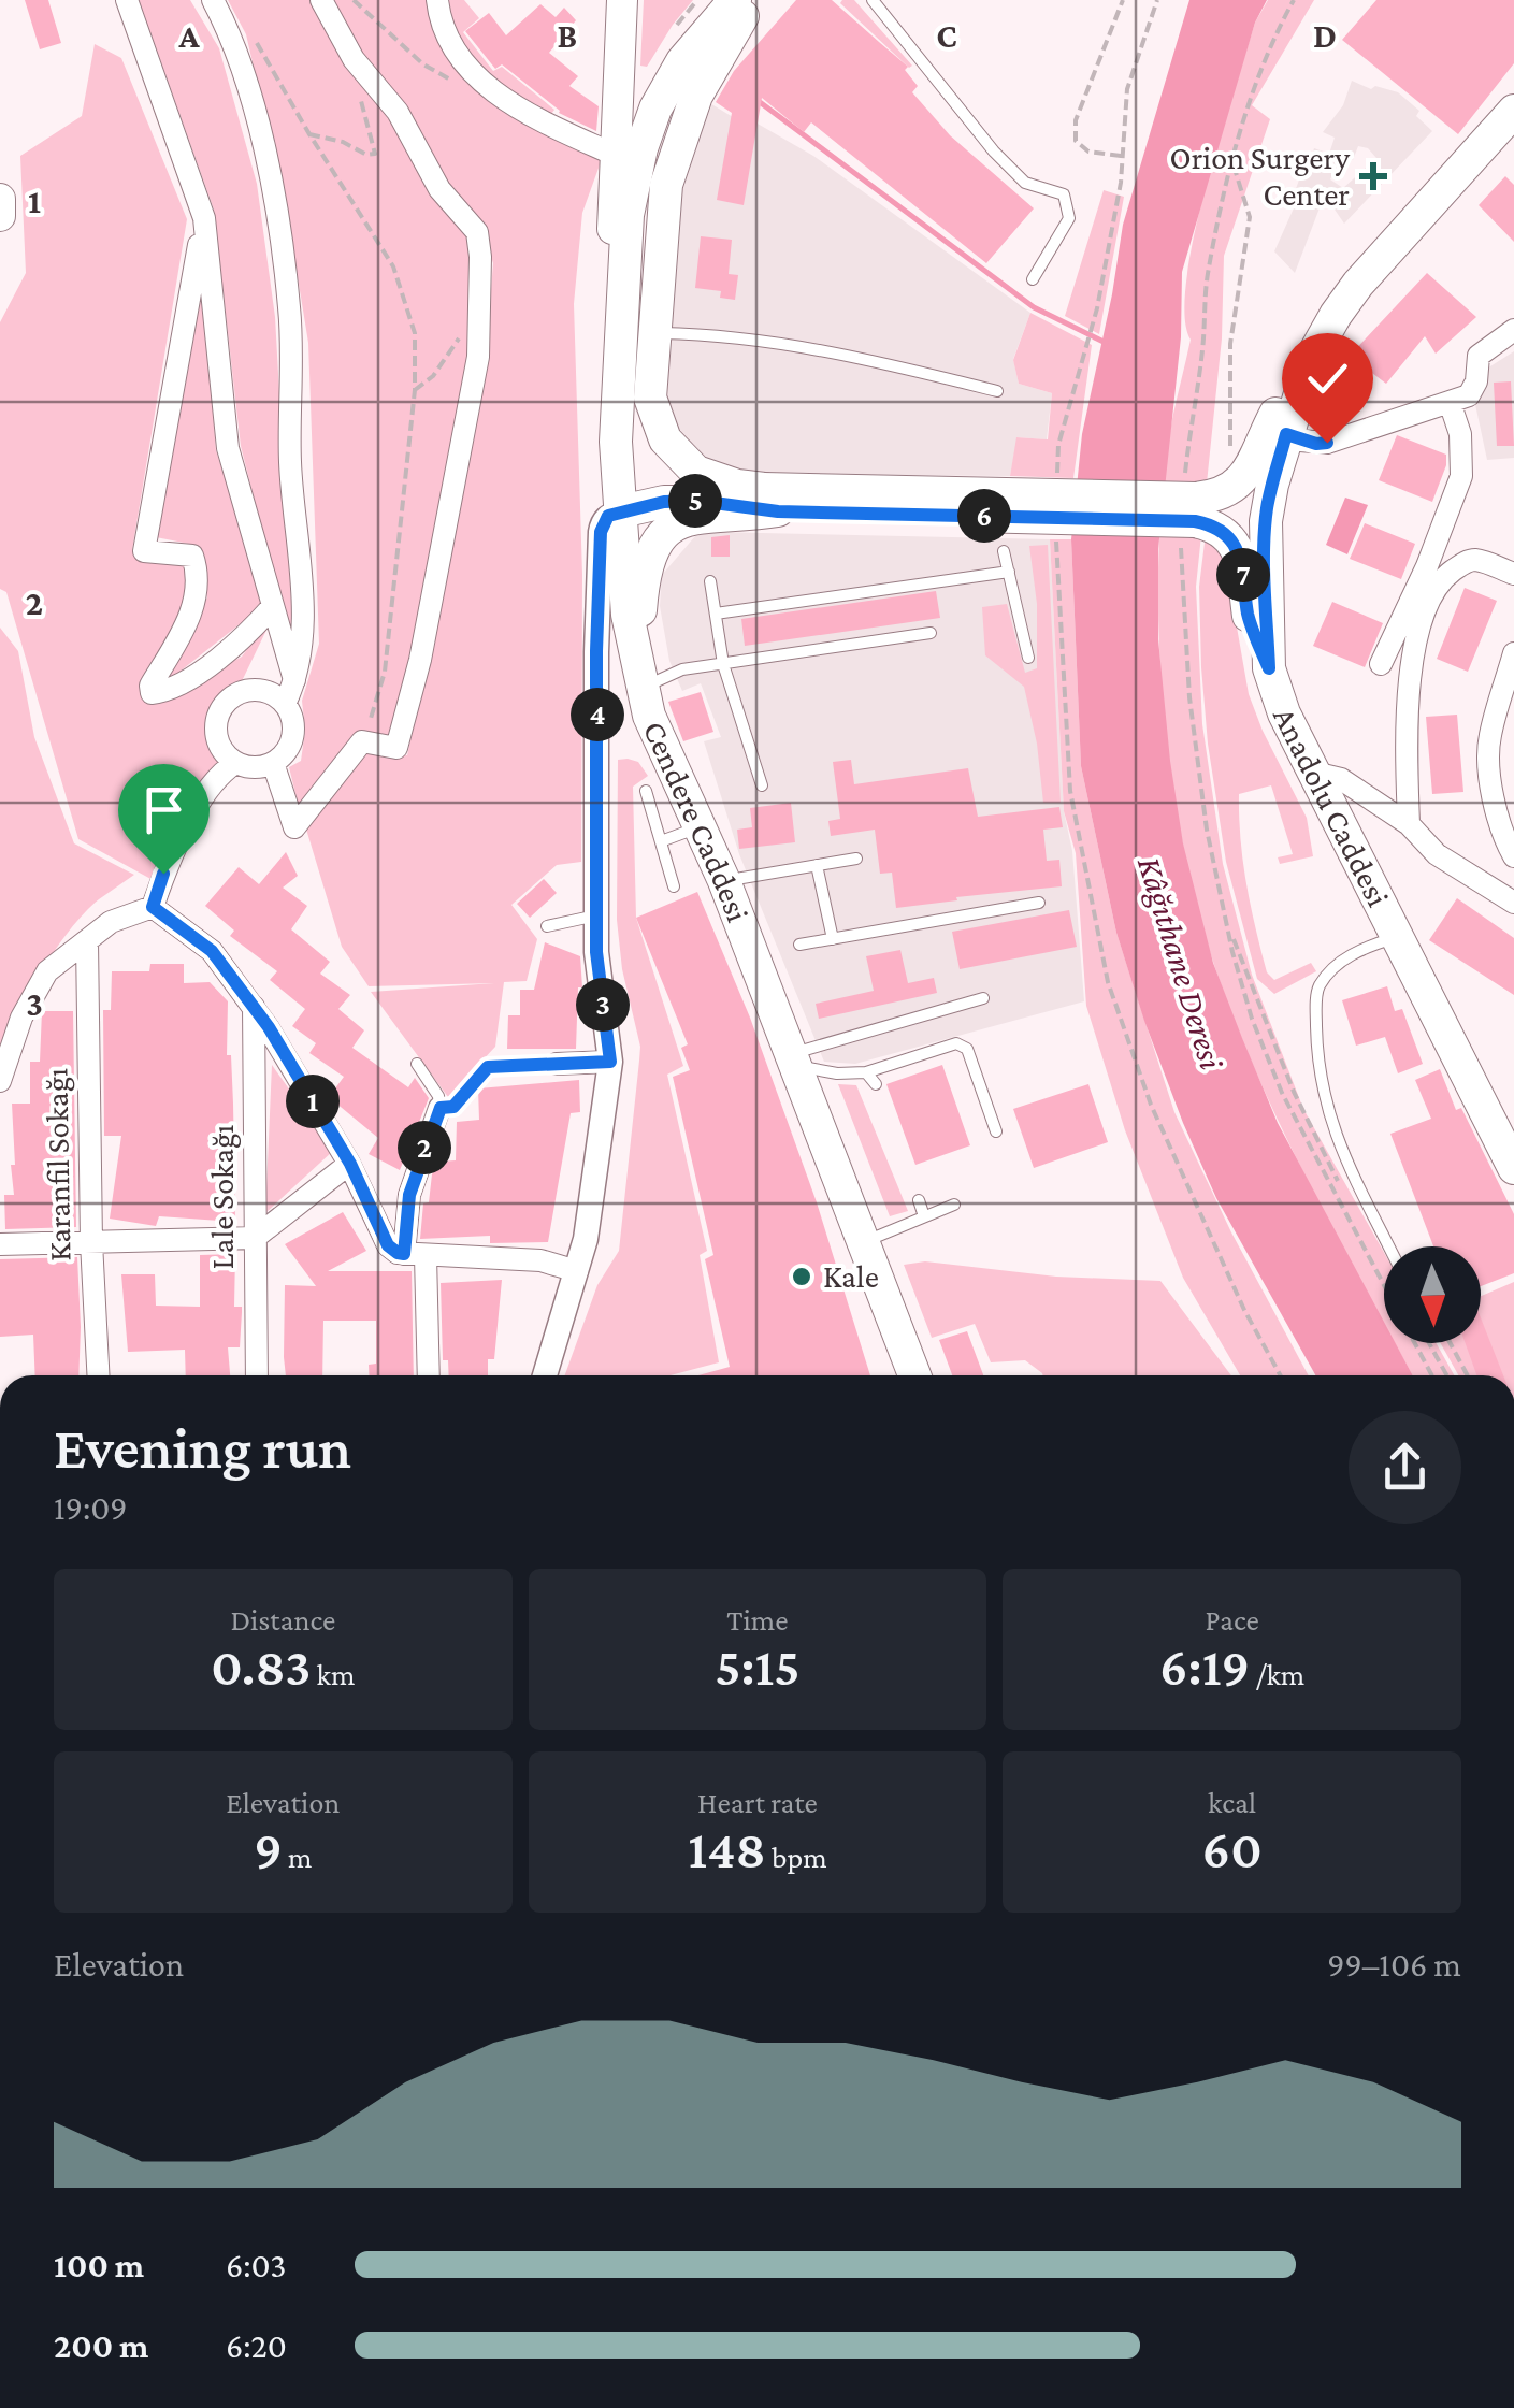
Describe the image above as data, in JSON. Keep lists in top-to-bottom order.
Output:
{
  "streets": {
    "main road": ["Anadolu Caddesi", "Cendere Caddesi"],
    "street": ["Karanfil Sokağı", "Lale Sokağı"]
  },
  "water": ["Kâğıthane Deresi"],
  "places": {
    "health": ["Orion Surgery Center"],
    "other": ["Kale"]
  },
  "north": "bottom",
  "page": {
    "pins": [
      "5",
      "6",
      "7",
      "4",
      "3",
      "1",
      "2"
    ],
    "heading": ["Evening run", "19:09"],
    "stats": [
      ["Distance", "0.83 km"],
      ["Time", "5:15"],
      ["Pace", "6:19 /km"],
      ["Elevation", "9 m"],
      ["Heart rate", "148 bpm"],
      ["kcal", "60"]
    ],
    "chart": ["Elevation", "99–106 m"],
    "list": [
      {
        "name": "100 m",
        "note": "6:03"
      },
      {
        "name": "200 m",
        "note": "6:20"
      }
    ]
  },
  "grid": {
    "columns": [
      "A",
      "B",
      "C",
      "D"
    ],
    "rows": ["1", "2", "3"]
  }
}
